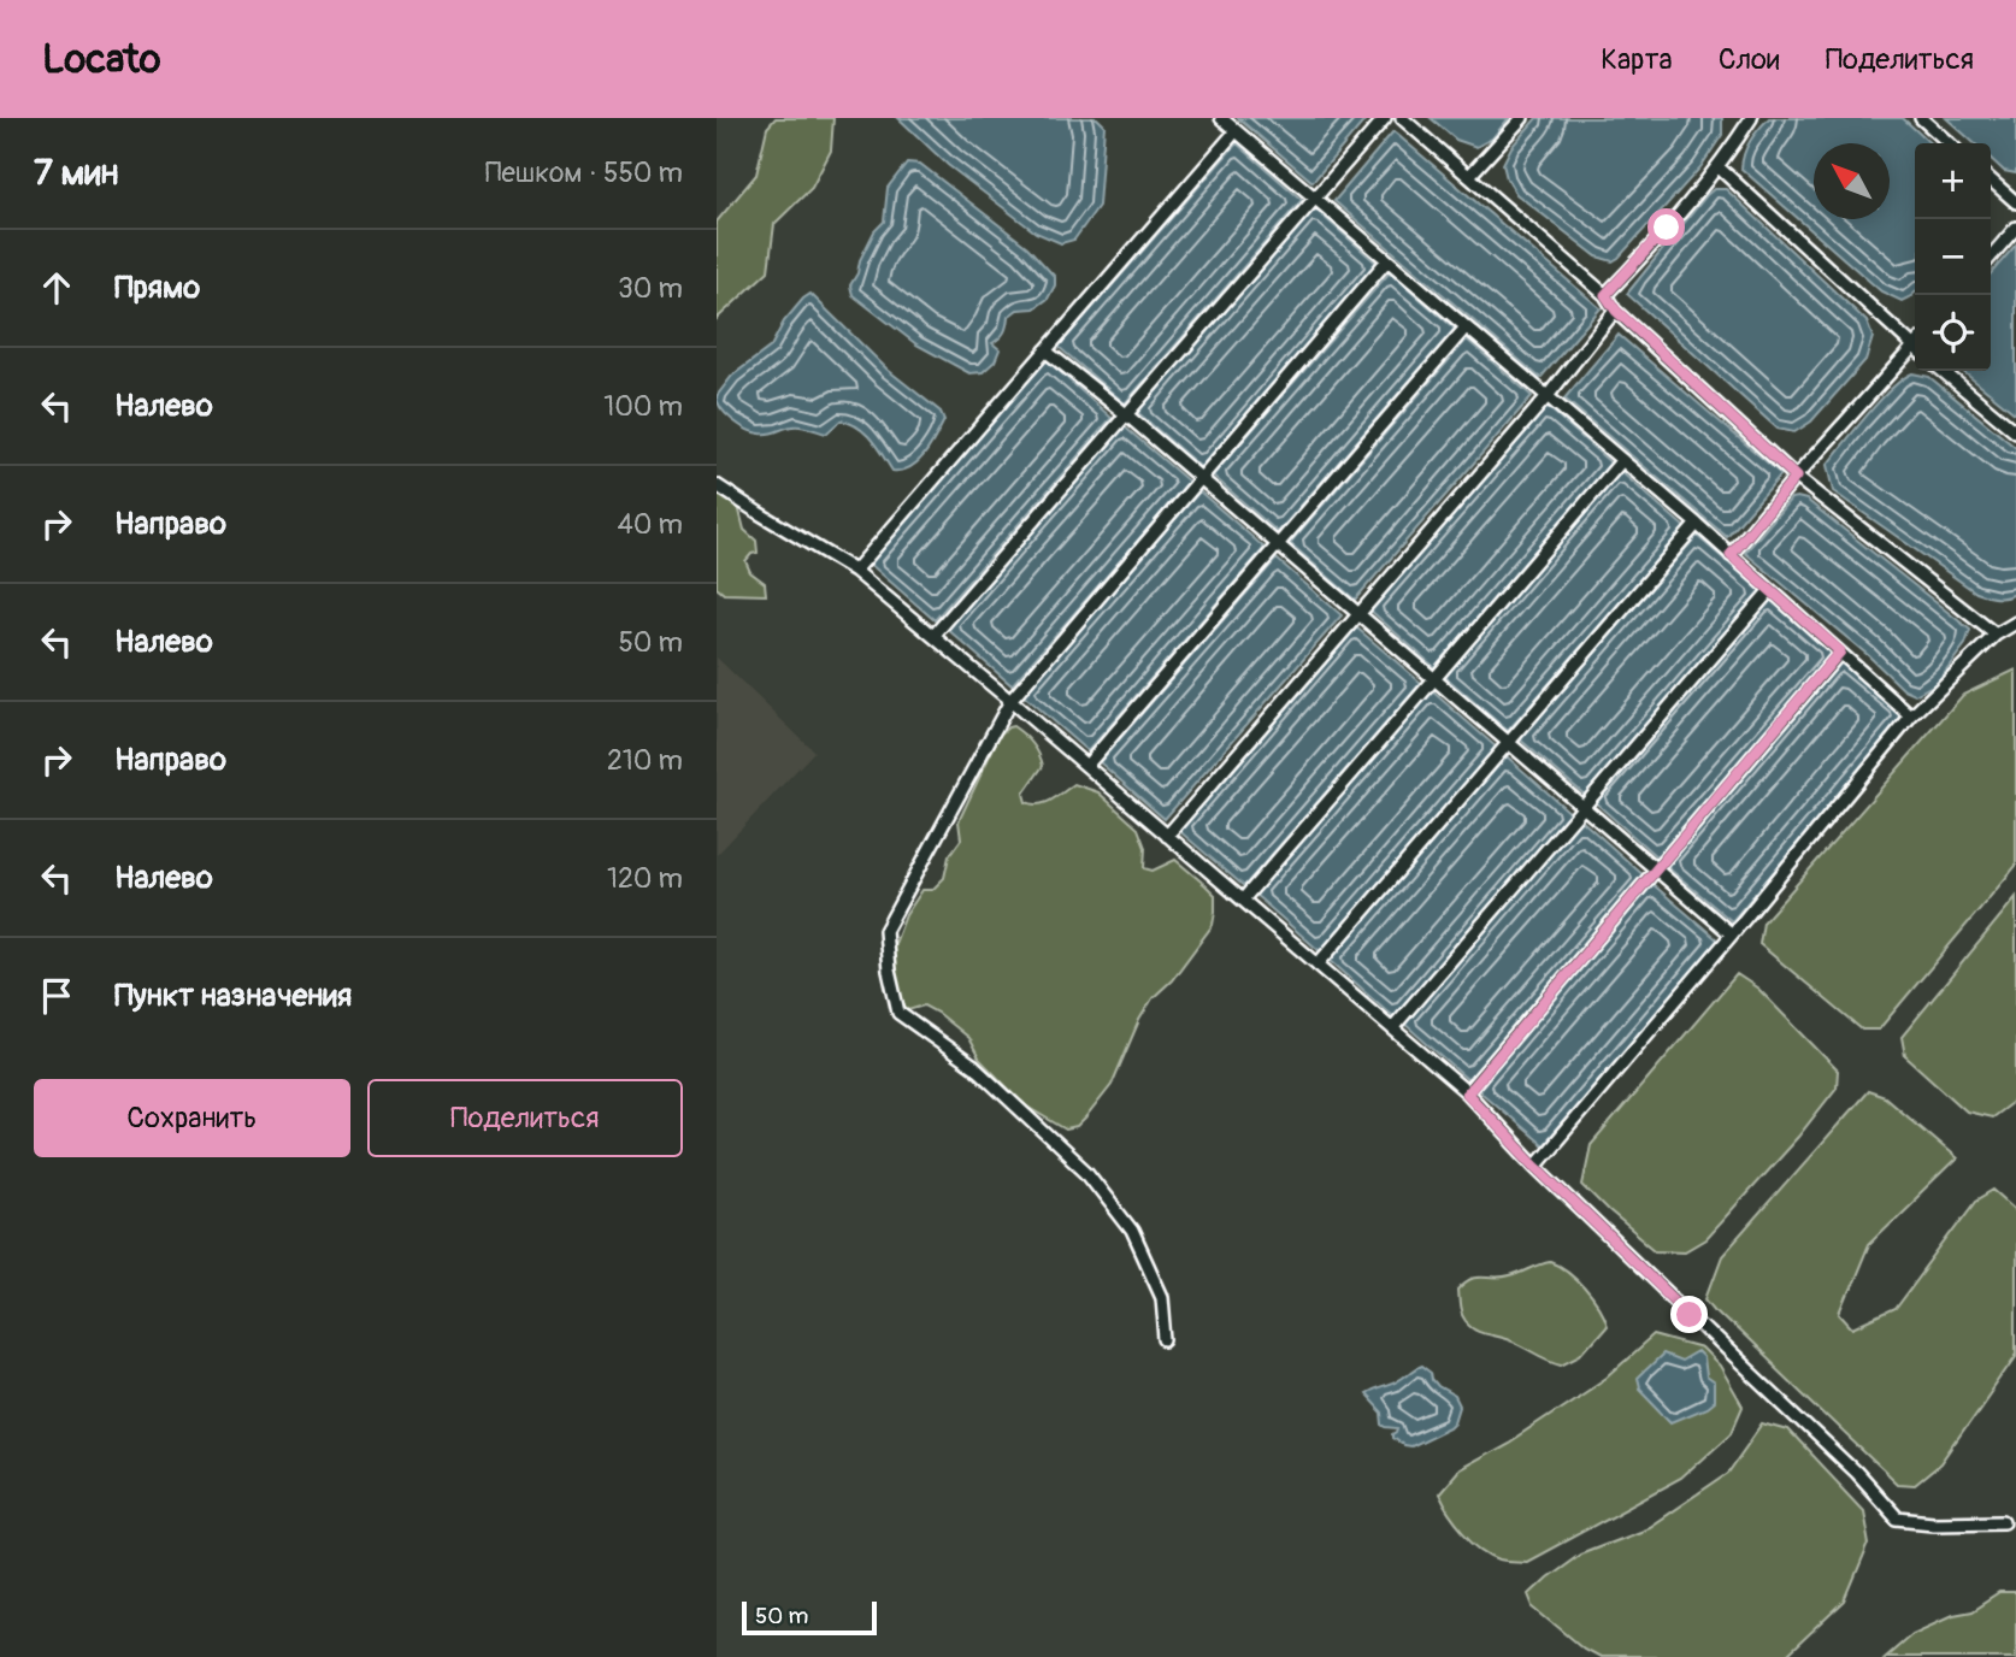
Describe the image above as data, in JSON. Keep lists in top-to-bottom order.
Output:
{
  "scale_bar": "50 m",
  "north": "top left",
  "page": {
    "header": "Locato",
    "nav": ["Карта", "Слои", "Поделиться"],
    "heading": ["7 мин", "Пешком · 550 m"],
    "map_buttons": ["+", "−"],
    "list": [
      ["Прямо", "30 m"],
      ["Налево", "100 m"],
      ["Направо", "40 m"],
      ["Налево", "50 m"],
      ["Направо", "210 m"],
      ["Налево", "120 m"],
      "Пункт назначения"
    ],
    "buttons": ["Сохранить", "Поделиться"],
    "scale": "50 m"
  }
}
